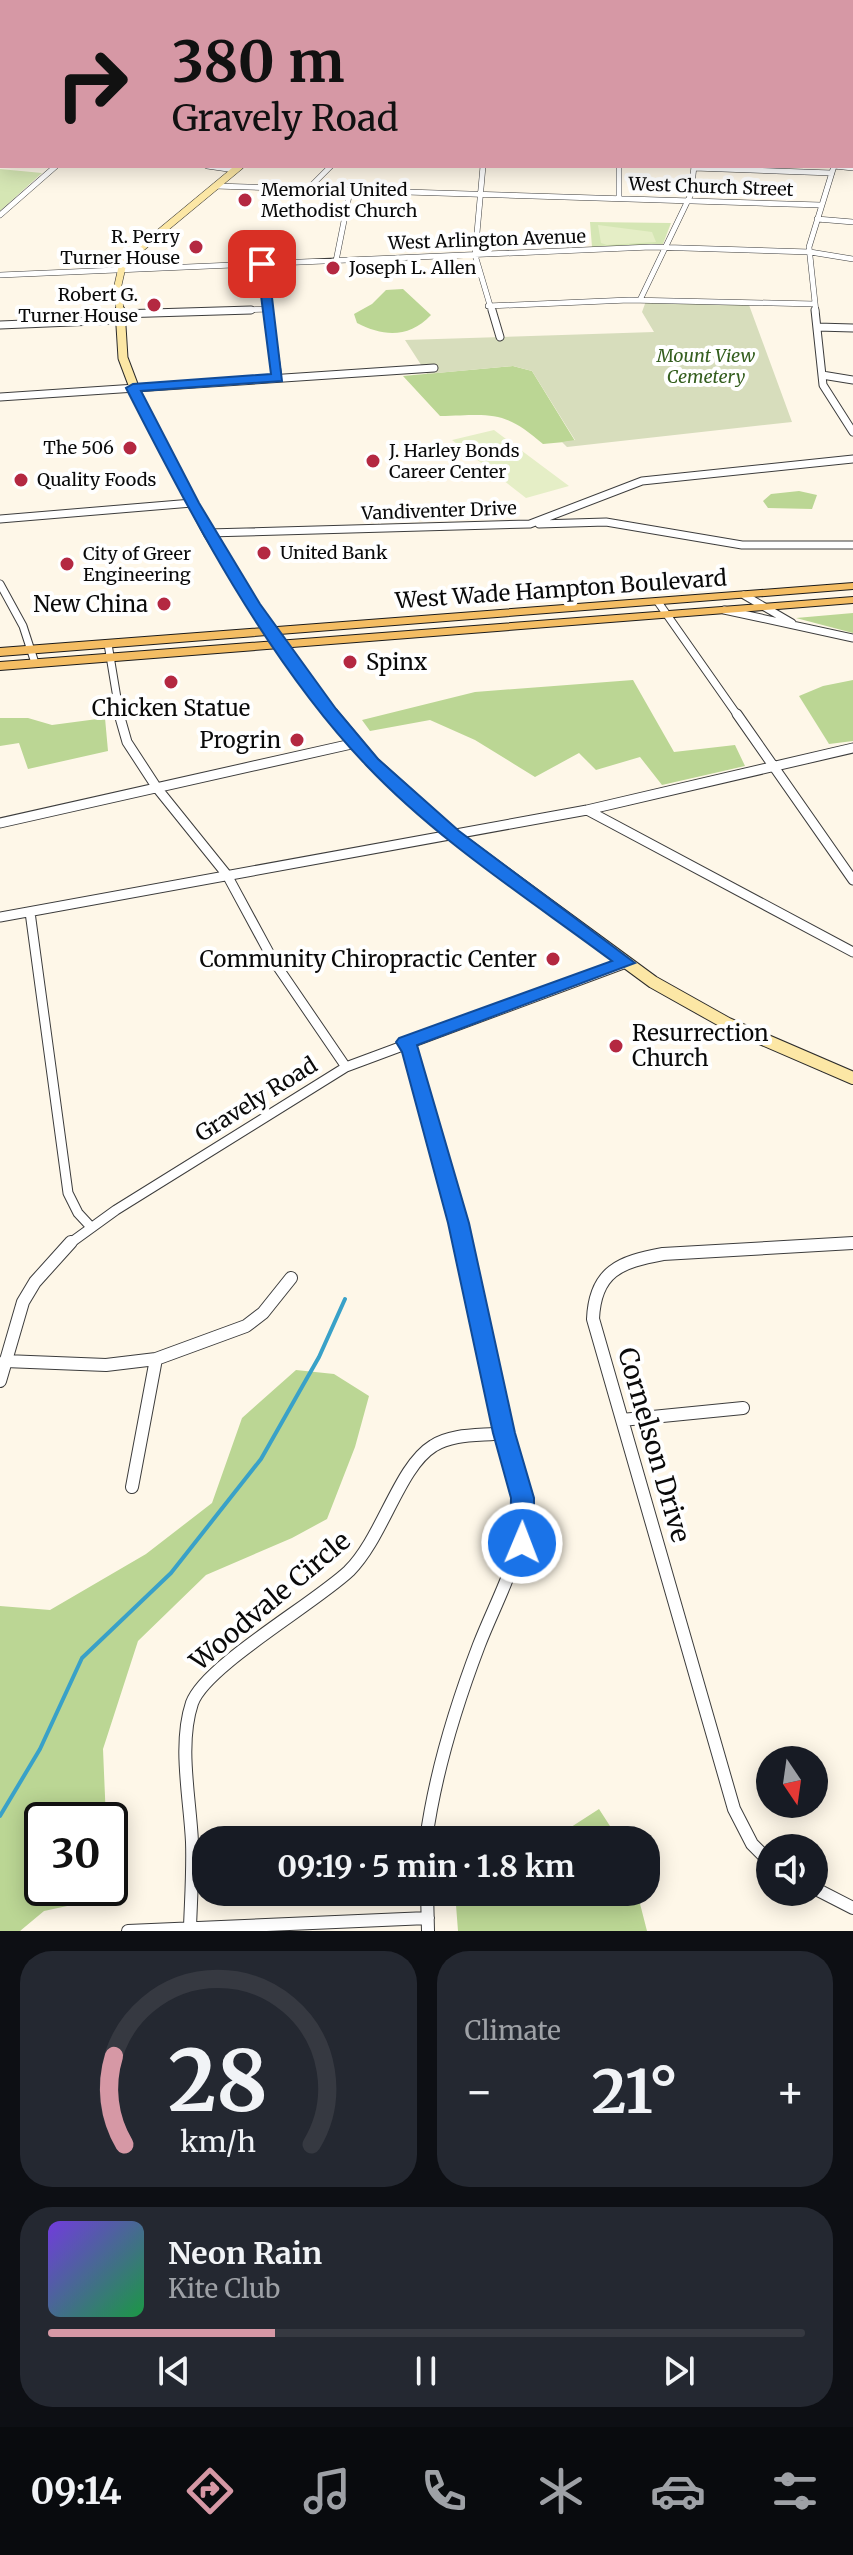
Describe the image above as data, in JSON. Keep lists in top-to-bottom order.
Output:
{
  "streets": {
    "main road": ["West Wade Hampton Boulevard"],
    "street": [
      "West Church Street",
      "West Arlington Avenue",
      "Vandiventer Drive",
      "Gravely Road",
      "Cornelson Drive",
      "Woodvale Circle"
    ]
  },
  "parks": ["Mount View Cemetery"],
  "places": [
    "Memorial United Methodist Church",
    "R. Perry Turner House",
    "Joseph L. Allen",
    "Robert G. Turner House",
    "The 506",
    "J. Harley Bonds Career Center",
    "Quality Foods",
    "United Bank",
    "City of Greer Engineering",
    "New China",
    "Spinx",
    "Chicken Statue",
    "Progrin",
    "Community Chiropractic Center",
    "Resurrection Church"
  ],
  "north": "bottom",
  "page": {
    "turn": ["380 m", "Gravely Road"],
    "limit": "30",
    "trip": "09:19 · 5 min · 1.8 km",
    "tile": "Climate",
    "heat": ["−", "21°", "+"],
    "song": ["Neon Rain", "Kite Club"],
    "tabs": "09:14",
    "gauge": ["28", "km/h"]
  }
}
